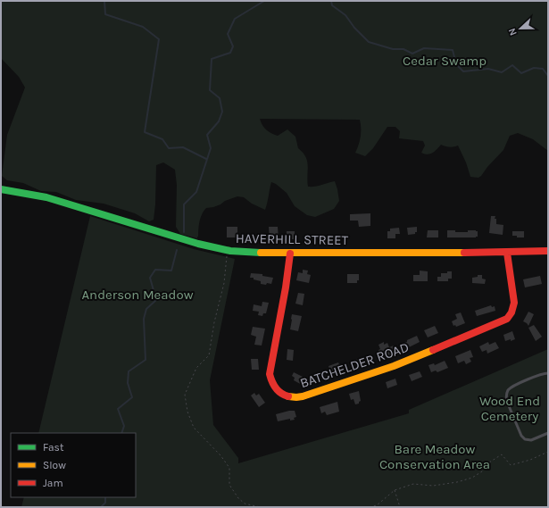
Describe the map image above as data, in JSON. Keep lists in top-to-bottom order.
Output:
{
  "streets": {
    "main road": ["HAVERHILL STREET", "BATCHELDER ROAD"]
  },
  "crossings": [
    ["HAVERHILL STREET", "BATCHELDER ROAD"]
  ],
  "parks": [
    "Cedar Swamp",
    "Anderson Meadow",
    "Wood End Cemetery",
    "Bare Meadow Conservation Area"
  ],
  "legend": ["Fast", "Slow", "Jam"],
  "north": "left"
}
